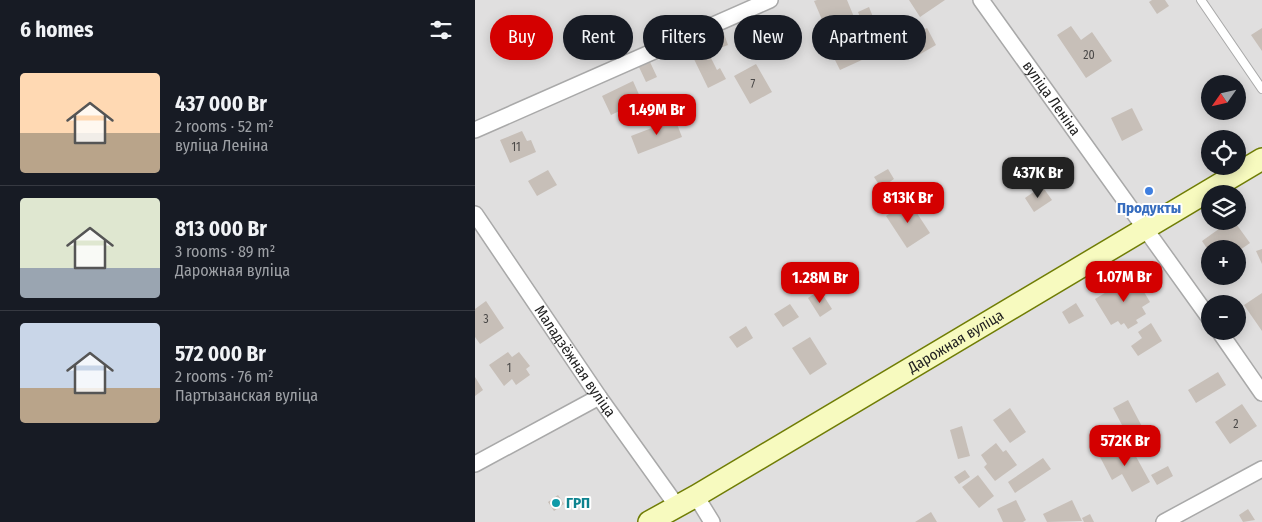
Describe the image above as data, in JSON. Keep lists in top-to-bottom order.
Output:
{
  "streets": {
    "main road": ["Дарожная вуліца"],
    "street": ["вуліца Леніна", "Маладзёжная вуліца"]
  },
  "crossings": [
    ["вуліца Леніна", "Дарожная вуліца"],
    ["Дарожная вуліца", "Маладзёжная вуліца"]
  ],
  "places": ["Продукты", "ГРП"],
  "house_numbers": [
    "20",
    "7",
    "11",
    "3",
    "1",
    "2"
  ],
  "north": "bottom left",
  "page": {
    "heading": "6 homes",
    "chip": [
      "Buy",
      "Rent",
      "Filters",
      "New",
      "Apartment"
    ],
    "list": [
      {
        "name": "437 000 Br",
        "note": "2 rooms · 52 m² · вуліца Леніна"
      },
      {
        "name": "813 000 Br",
        "note": "3 rooms · 89 m² · Дарожная вуліца"
      },
      {
        "name": "572 000 Br",
        "note": "2 rooms · 76 m² · Партызанская вуліца"
      }
    ],
    "map_buttons": ["+", "−"],
    "price": [
      "1.49M Br",
      "437K Br",
      "813K Br",
      "1.07M Br",
      "1.28M Br",
      "572K Br"
    ]
  }
}
